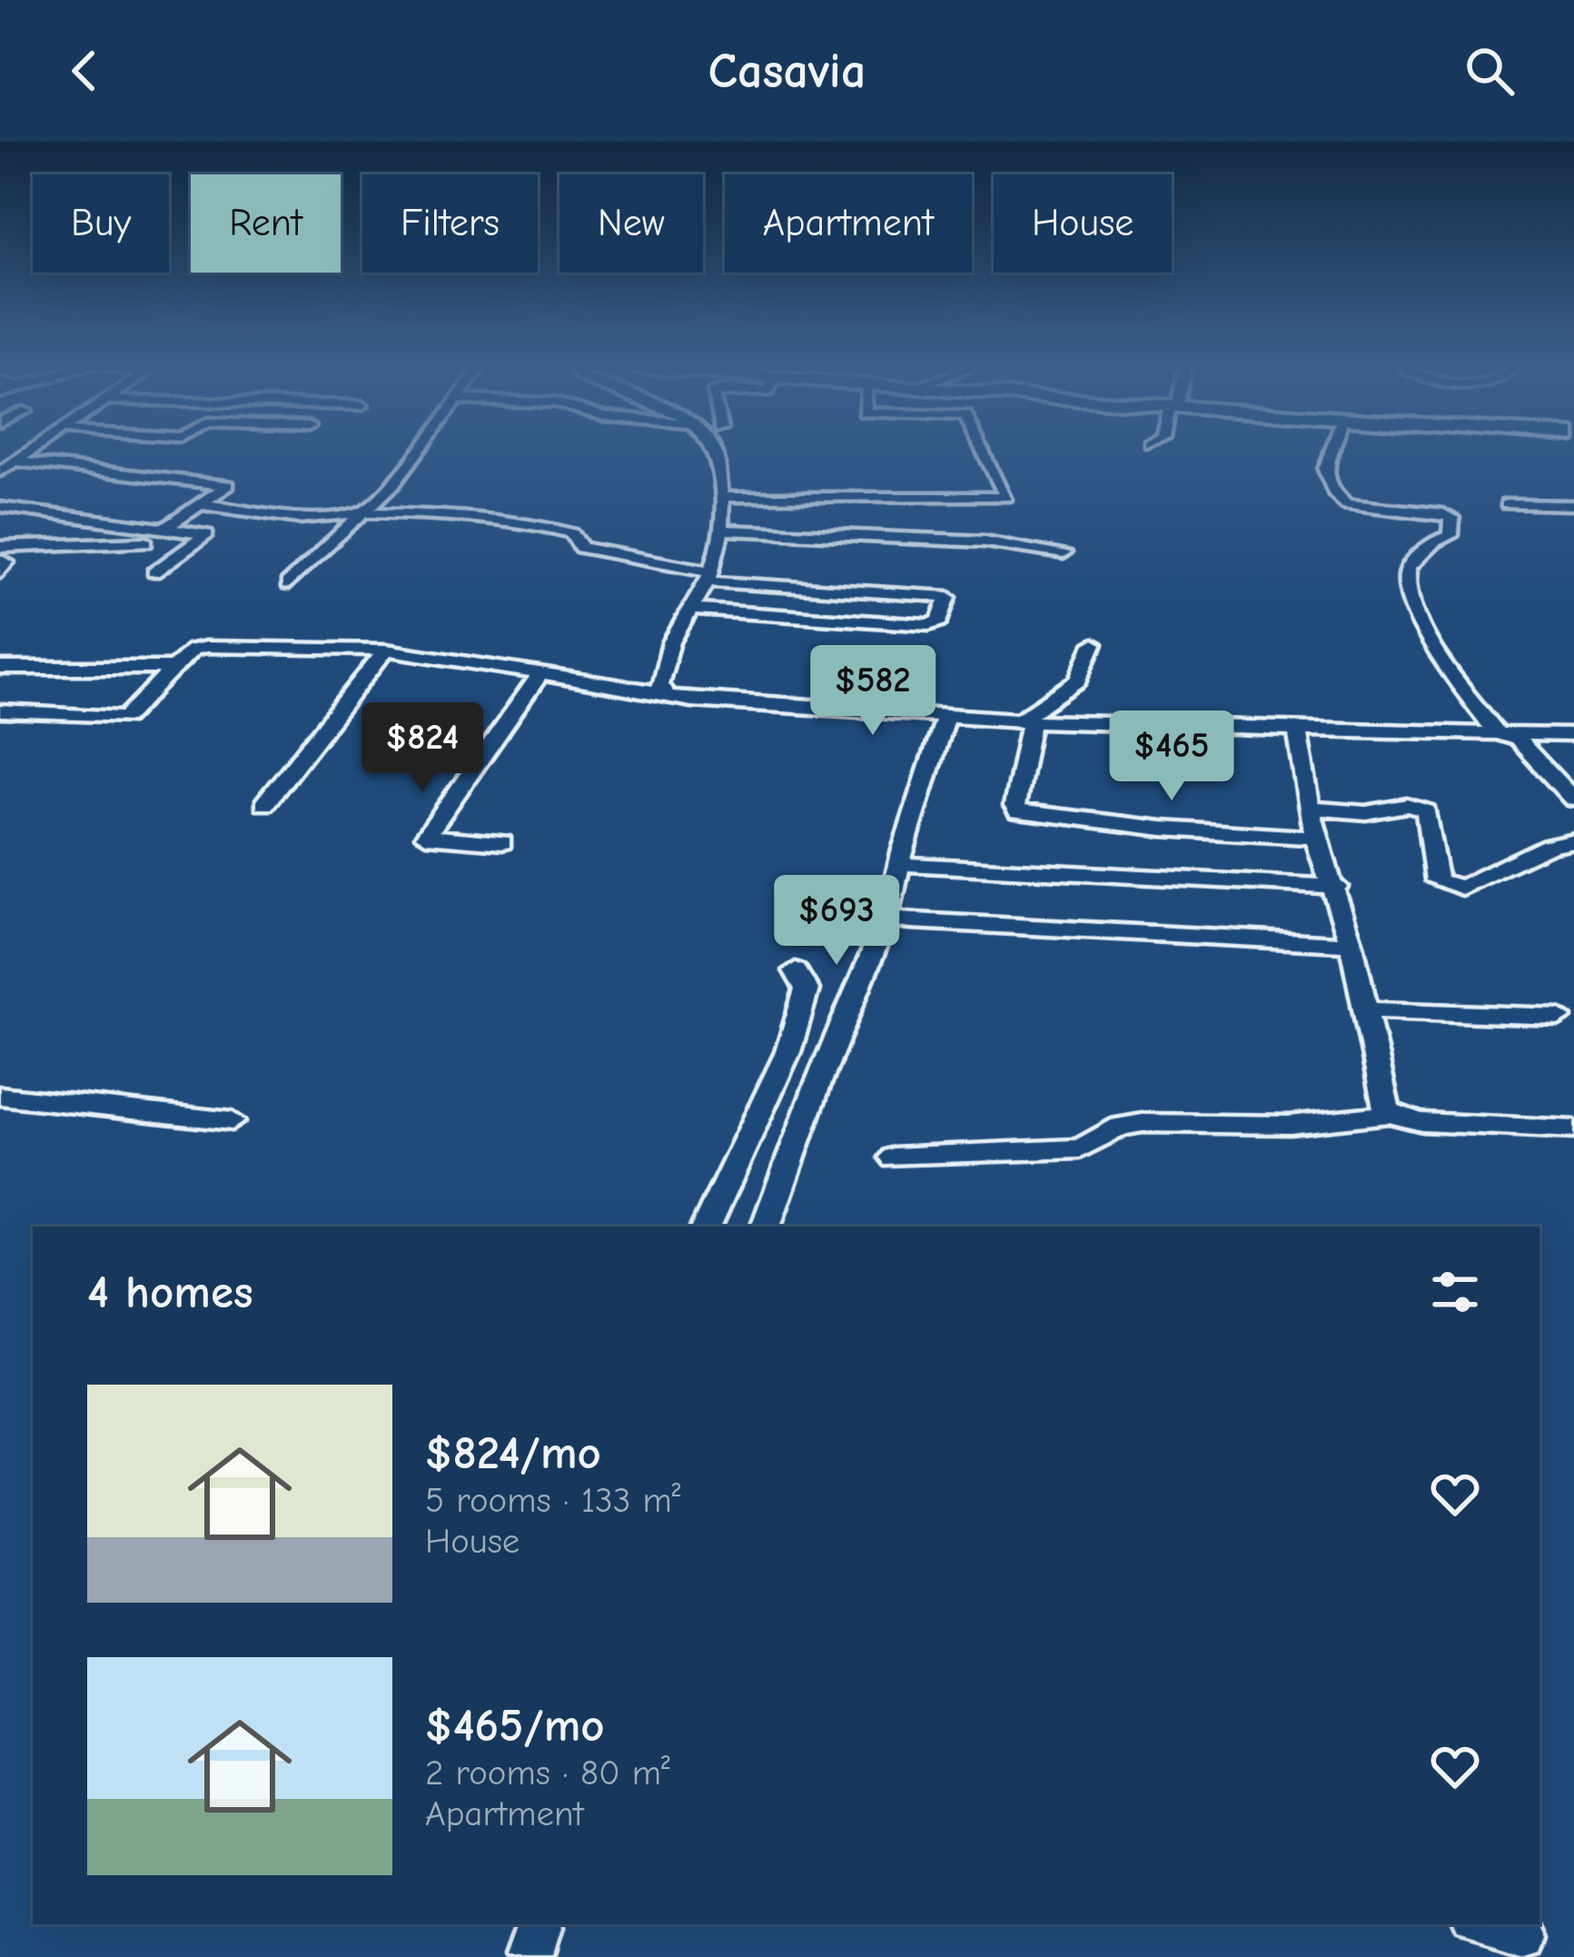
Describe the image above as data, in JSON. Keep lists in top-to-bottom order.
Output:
{
  "page": {
    "header": "Casavia",
    "chip": [
      "Buy",
      "Rent",
      "Filters",
      "New",
      "Apartment",
      "House"
    ],
    "price": [
      "$582",
      "$824",
      "$465",
      "$693"
    ],
    "heading": "4 homes",
    "list": [
      {
        "name": "$824/mo",
        "note": "5 rooms · 133 m² · House"
      },
      {
        "name": "$465/mo",
        "note": "2 rooms · 80 m² · Apartment"
      }
    ]
  }
}
